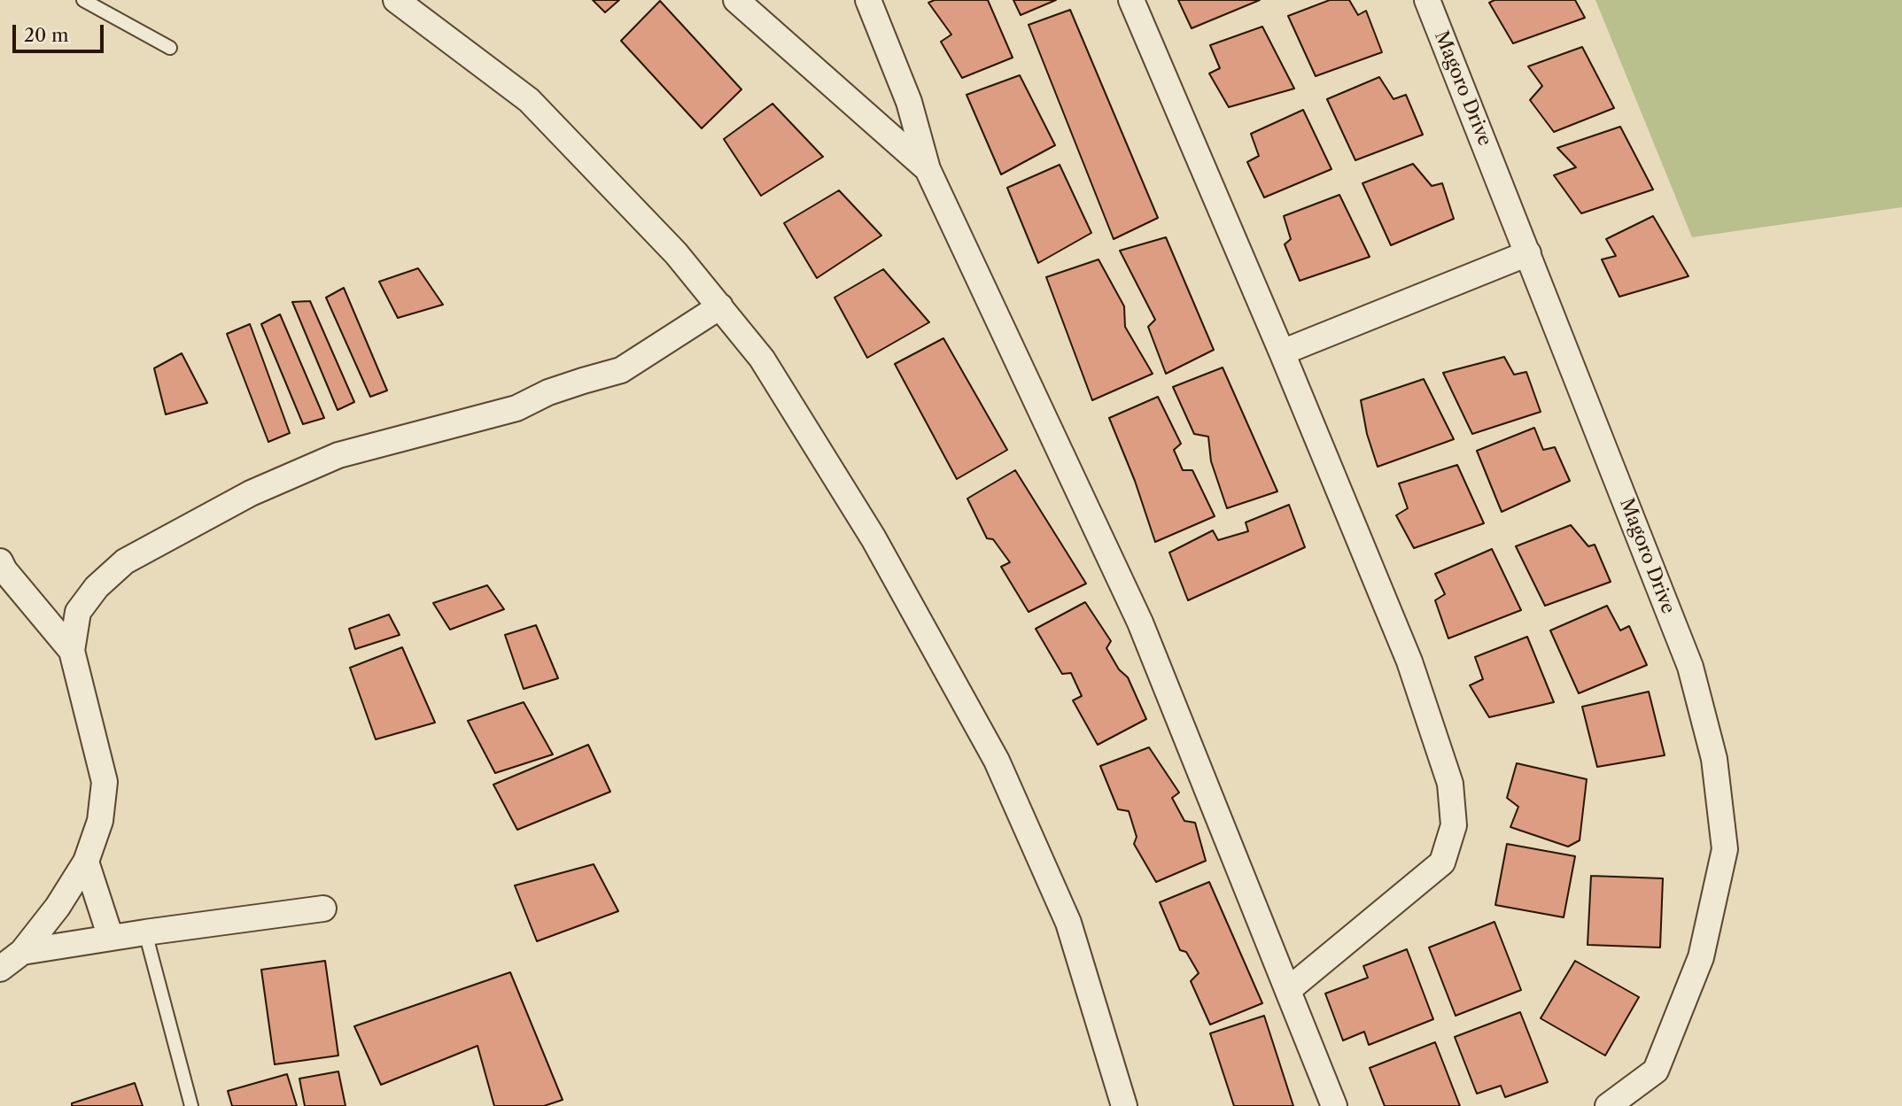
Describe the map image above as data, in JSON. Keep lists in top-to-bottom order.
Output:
{
  "streets": {
    "street": ["Magoro Drive"]
  },
  "scale_bar": "20 m"
}
